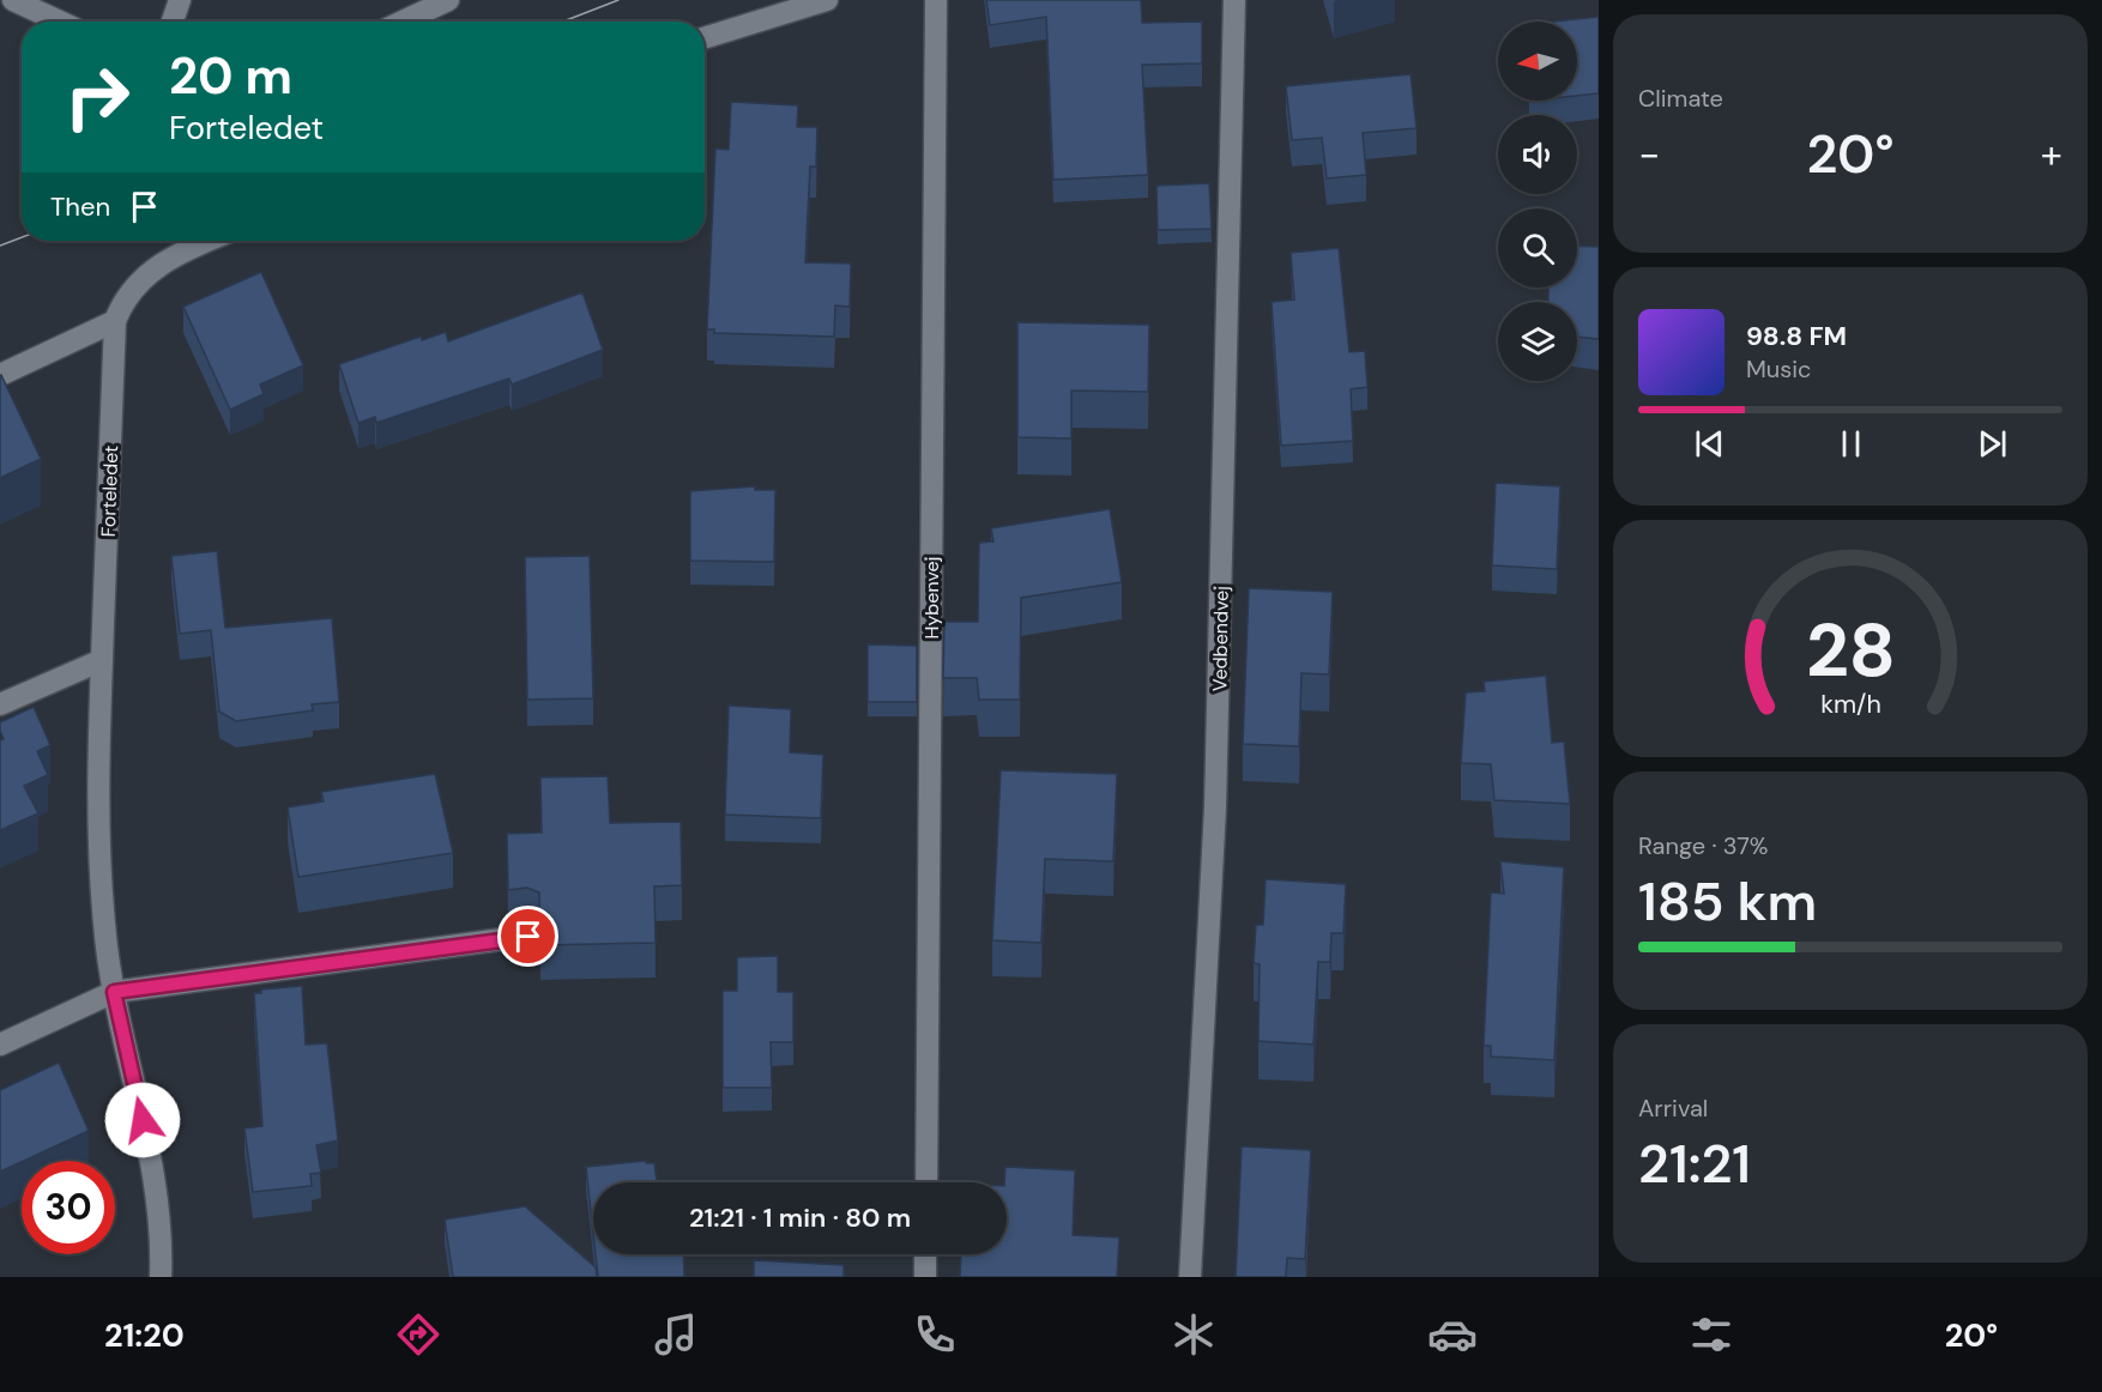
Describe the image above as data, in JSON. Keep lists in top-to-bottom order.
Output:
{
  "streets": {
    "street": ["Forteledet", "Hybenvej", "Vedbendvej"]
  },
  "north": "left",
  "page": {
    "tile": [
      "Climate",
      ["Range · 37%", "185 km"],
      ["Arrival", "21:21"]
    ],
    "turn": ["20 m", "Forteledet"],
    "heat": ["−", "20°", "+"],
    "then": "Then",
    "song": ["98.8 FM", "Music"],
    "limit": "30",
    "trip": "21:21 · 1 min · 80 m",
    "tabs": ["21:20", "20°"],
    "gauge": ["28", "km/h"]
  }
}
